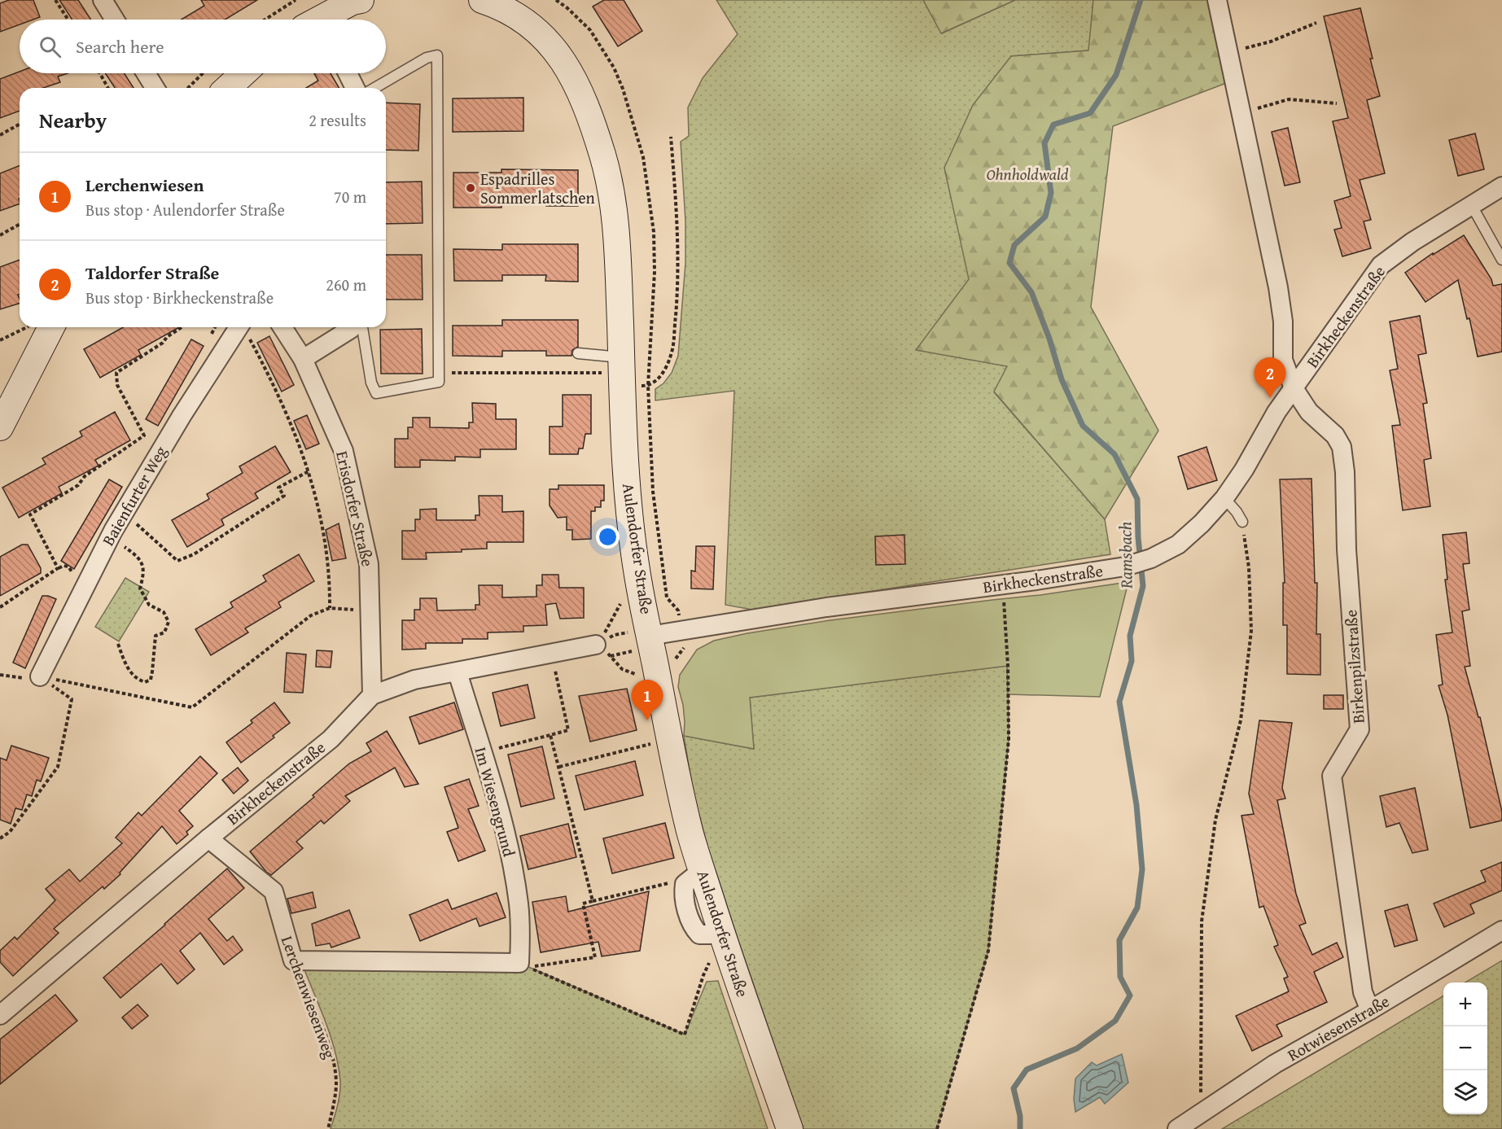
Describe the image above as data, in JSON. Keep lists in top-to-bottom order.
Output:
{
  "streets": {
    "main road": ["Aulendorfer Straße"],
    "street": [
      "Birkheckenstraße",
      "Baienfurter Weg",
      "Erisdorfer Straße",
      "Birkenpilzstraße",
      "Im Wiesengrund",
      "Lerchenwiesenweg",
      "Rotwiesenstraße"
    ]
  },
  "crossings": [
    ["Birkheckenstraße", "Erisdorfer Straße"],
    ["Birkheckenstraße", "Aulendorfer Straße"],
    ["Birkheckenstraße", "Birkenpilzstraße"],
    ["Birkheckenstraße", "Im Wiesengrund"],
    ["Birkheckenstraße", "Lerchenwiesenweg"],
    ["Birkenpilzstraße", "Rotwiesenstraße"]
  ],
  "water": ["Ramsbach"],
  "parks": ["Ohnholdwald"],
  "places": ["Espadrilles Sommerlatschen"],
  "page": {
    "search": "Search here",
    "heading": ["Nearby", "2 results"],
    "list": [
      {
        "mark": "1",
        "name": "Lerchenwiesen",
        "note": "Bus stop · Aulendorfer Straße",
        "value": "70 m"
      },
      {
        "mark": "2",
        "name": "Taldorfer Straße",
        "note": "Bus stop · Birkheckenstraße",
        "value": "260 m"
      }
    ],
    "pins": ["2", "1"],
    "map_buttons": ["+", "−"]
  }
}
